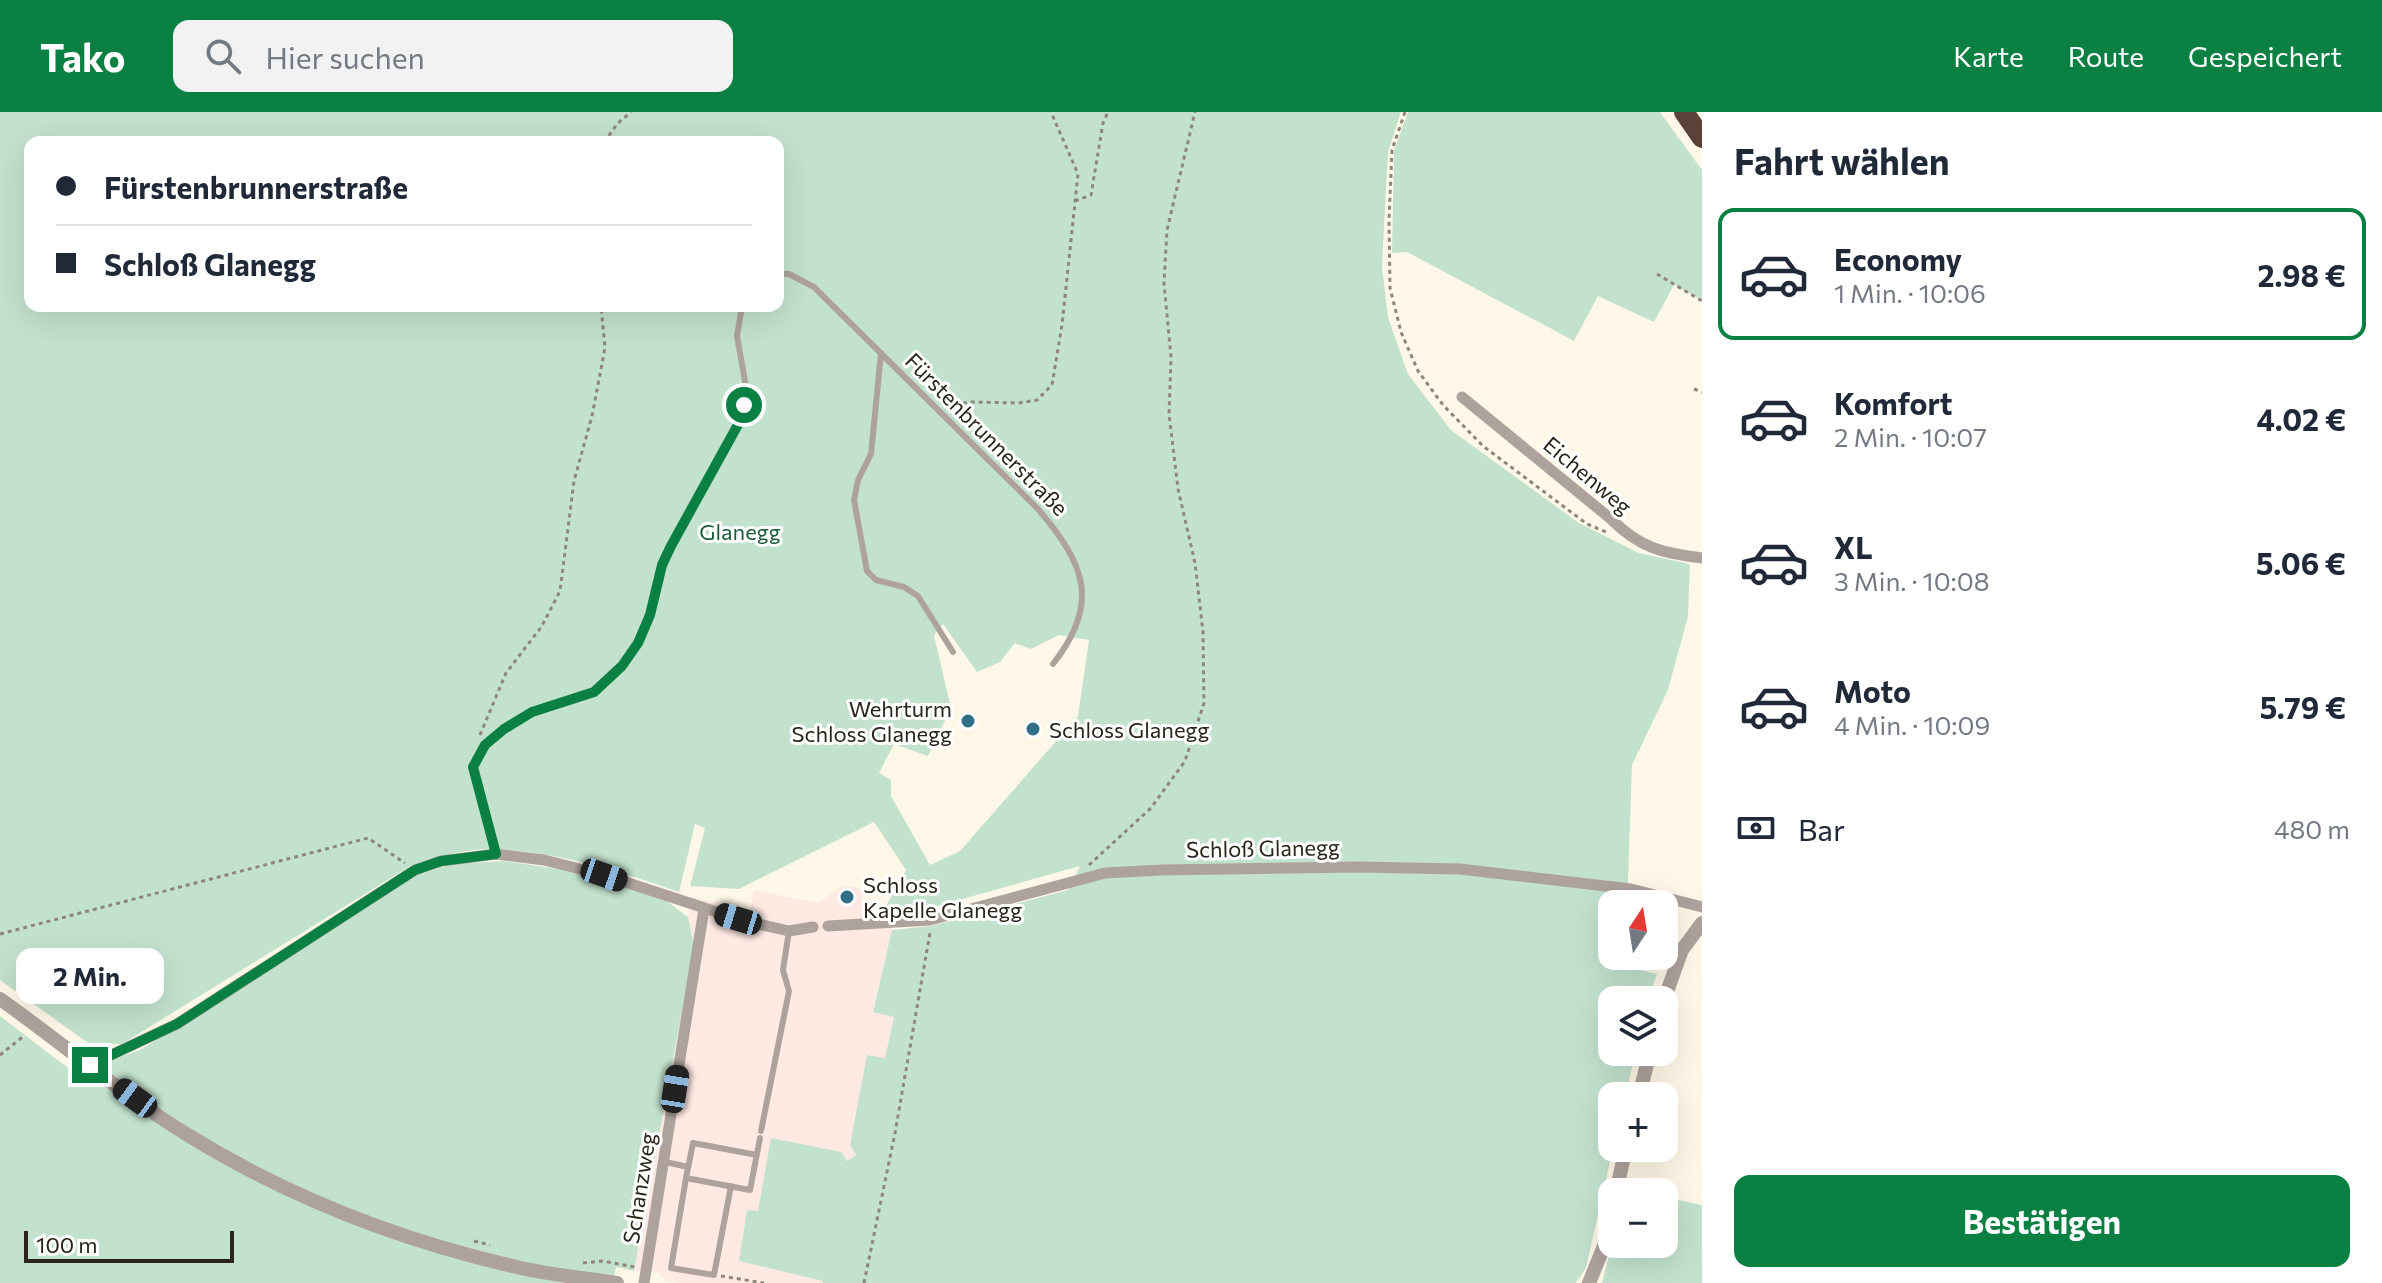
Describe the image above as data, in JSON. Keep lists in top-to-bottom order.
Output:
{
  "streets": {
    "street": ["Eichenweg", "Schloß Glanegg", "Schanzweg"],
    "lane": ["Fürstenbrunnerstraße"]
  },
  "parks": ["Glanegg"],
  "places": ["Wehrturm Schloss Glanegg", "Schloss Glanegg", "Schloss Kapelle Glanegg"],
  "scale_bar": "100 m",
  "north": "top",
  "page": {
    "header": "Tako",
    "search": "Hier suchen",
    "nav": ["Karte", "Route", "Gespeichert"],
    "heading": "Fahrt wählen",
    "banner": ["Fürstenbrunnerstraße", "Schloß Glanegg"],
    "list": [
      {
        "name": "Economy",
        "note": "1 Min. · 10:06",
        "value": "2.98 €"
      },
      {
        "name": "Komfort",
        "note": "2 Min. · 10:07",
        "value": "4.02 €"
      },
      {
        "name": "XL",
        "note": "3 Min. · 10:08",
        "value": "5.06 €"
      },
      {
        "name": "Moto",
        "note": "4 Min. · 10:09",
        "value": "5.79 €"
      }
    ],
    "pay": ["Bar", "480 m"],
    "map_buttons": ["+", "−"],
    "bubble": "2 Min.",
    "buttons": "Bestätigen",
    "scale": "100 m"
  }
}
